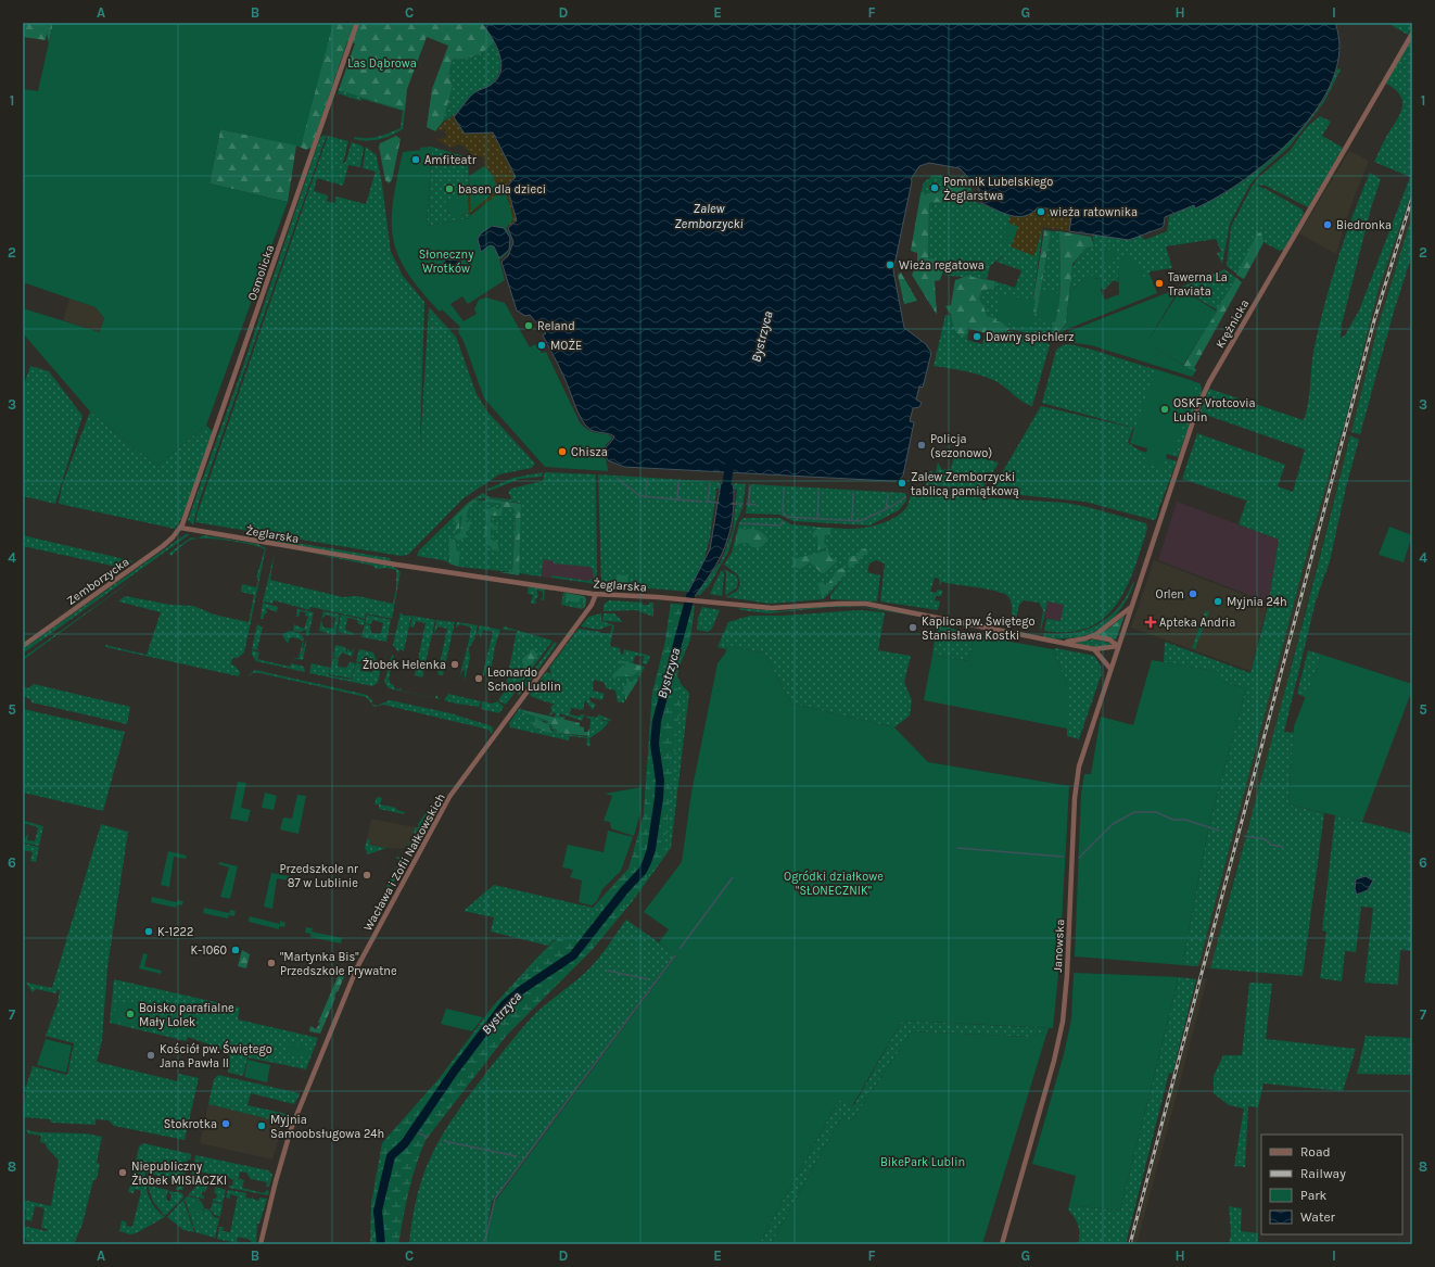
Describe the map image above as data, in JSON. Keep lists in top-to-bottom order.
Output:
{
  "streets": {
    "street": [
      "Osmolicka",
      "Krężnicka",
      "Żeglarska",
      "Zemborzycka",
      "Wacława i Zofii Nałkowskich",
      "Janowska"
    ]
  },
  "crossings": [
    ["Osmolicka", "Żeglarska"],
    ["Osmolicka", "Zemborzycka"],
    ["Krężnicka", "Żeglarska"],
    ["Krężnicka", "Janowska"],
    ["Żeglarska", "Zemborzycka"],
    ["Żeglarska", "Wacława i Zofii Nałkowskich"],
    ["Żeglarska", "Janowska"]
  ],
  "water": ["Zalew Zemborzycki", "Bystrzyca"],
  "parks": [
    "Las Dąbrowa",
    "Słoneczny Wrotków",
    "Ogródki działkowe \"SŁONECZNIK\"",
    "BikePark Lublin"
  ],
  "places": {
    "other": [
      "Amfiteatr",
      "Pomnik Lubelskiego Żeglarstwa",
      "basen dla dzieci",
      "wieża ratownika",
      "Biedronka",
      "Wieża regatowa",
      "Tawerna La Traviata",
      "Reland",
      "Dawny spichlerz",
      "MOŻE",
      "OSKF Vrotcovia Lublin",
      "Policja (sezonowo)",
      "Chisza",
      "Zalew Zemborzycki tablicą pamiątkową",
      "Orlen",
      "Myjnia 24h",
      "Kaplica pw. Świętego Stanisława Kostki",
      "Żłobek Helenka",
      "Leonardo School Lublin",
      "Przedszkole nr 87 w Lublinie",
      "K-1222",
      "K-1060",
      "\"Martynka Bis\" Przedszkole Prywatne",
      "Boisko parafialne Mały Lolek",
      "Kościół pw. Świętego Jana Pawła II",
      "Stokrotka",
      "Myjnia Samoobsługowa 24h",
      "Niepubliczny Żłobek MISIACZKI"
    ],
    "health": ["Apteka Andria"]
  },
  "legend": [
    "Road",
    "Railway",
    "Park",
    "Water"
  ],
  "grid": {
    "columns": [
      "A",
      "B",
      "C",
      "D",
      "E",
      "F",
      "G",
      "H",
      "I"
    ],
    "rows": [
      "1",
      "2",
      "3",
      "4",
      "5",
      "6",
      "7",
      "8"
    ]
  }
}
